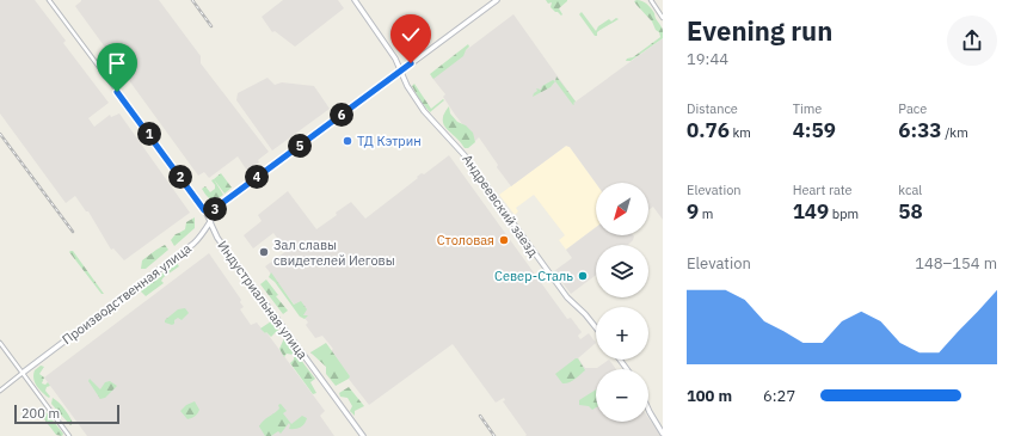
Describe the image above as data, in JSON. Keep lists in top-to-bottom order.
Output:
{
  "streets": {
    "street": ["Андреевский заезд", "Производственная улица", "Индустриальная улица"]
  },
  "crossings": [
    ["Андреевский заезд", "Производственная улица"],
    ["Производственная улица", "Индустриальная улица"]
  ],
  "places": [
    "ТД Кэтрин",
    "Столовая",
    "Зал славы свидетелей Иеговы",
    "Север-Сталь"
  ],
  "scale_bar": "200 m",
  "north": "bottom left",
  "page": {
    "heading": ["Evening run", "19:44"],
    "stats": [
      ["Distance", "0.76 km"],
      ["Time", "4:59"],
      ["Pace", "6:33 /km"],
      ["Elevation", "9 m"],
      ["Heart rate", "149 bpm"],
      ["kcal", "58"]
    ],
    "pins": [
      "6",
      "1",
      "5",
      "2",
      "4",
      "3"
    ],
    "map_buttons": ["+", "−"],
    "chart": ["Elevation", "148–154 m"],
    "list": [
      {
        "name": "100 m",
        "note": "6:27"
      }
    ],
    "scale": "200 m"
  }
}
